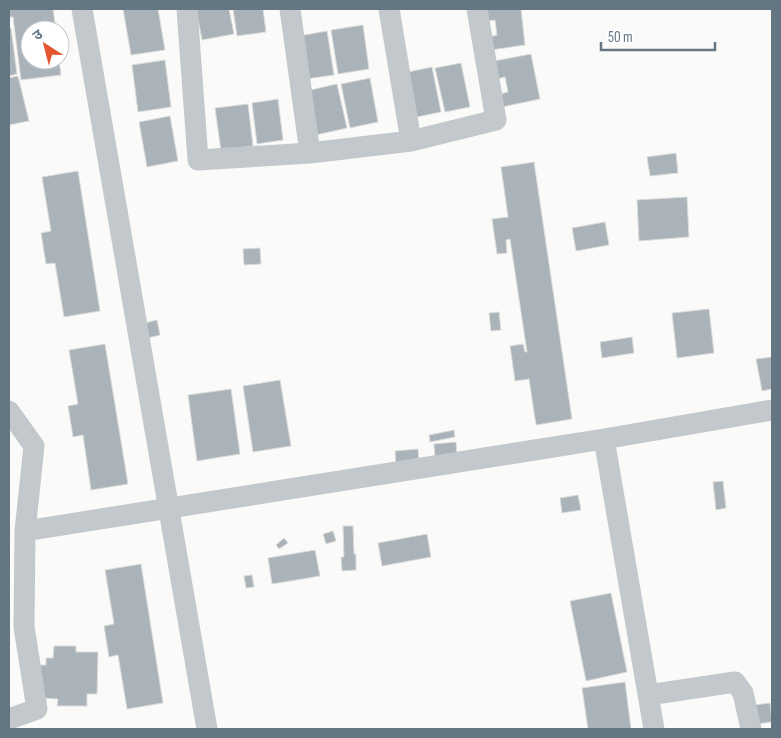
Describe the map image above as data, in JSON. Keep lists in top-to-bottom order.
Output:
{
  "scale_bar": "50 m",
  "north": "top left"
}
